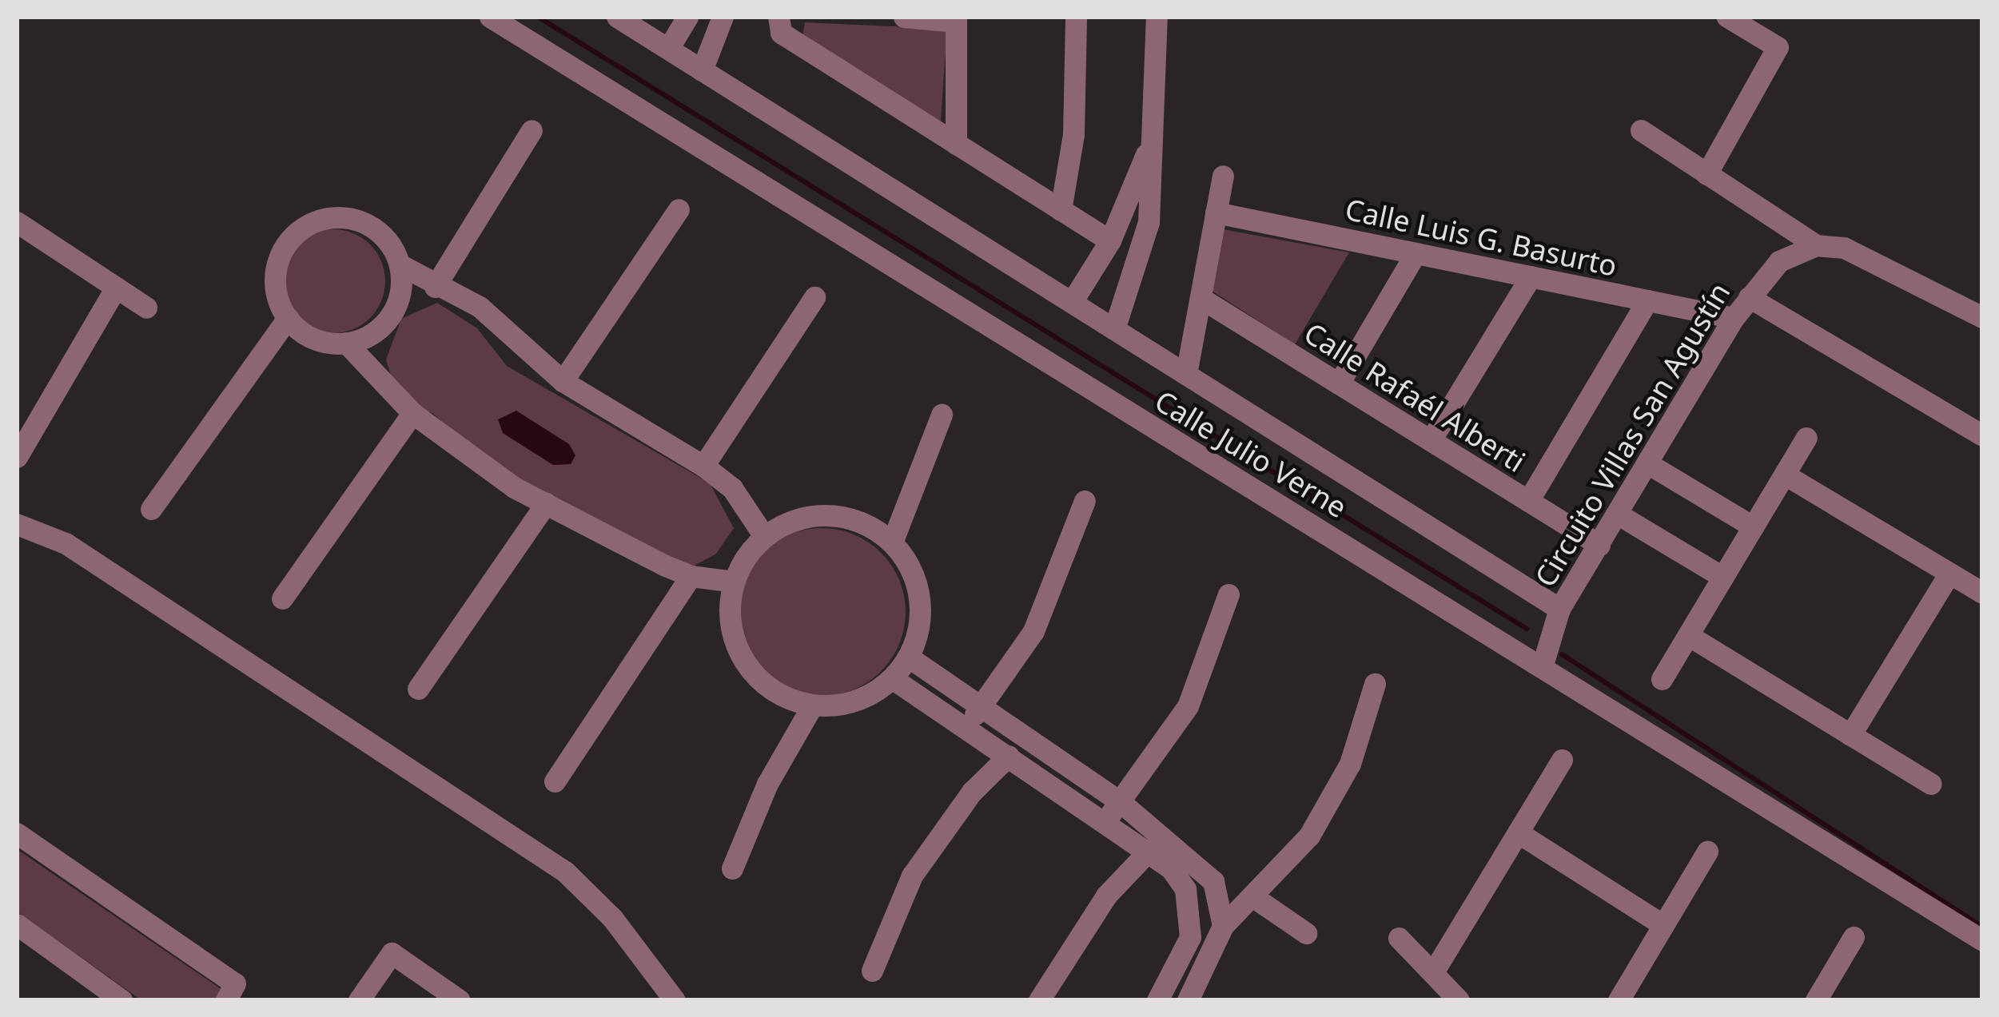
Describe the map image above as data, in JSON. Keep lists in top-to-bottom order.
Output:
{
  "streets": {
    "street": [
      "Calle Luis G. Basurto",
      "Calle Rafaél Alberti",
      "Circuito Villas San Agustín",
      "Calle Julio Verne"
    ]
  },
  "crossings": [
    ["Calle Luis G. Basurto", "Circuito Villas San Agustín"],
    ["Calle Rafaél Alberti", "Circuito Villas San Agustín"],
    ["Circuito Villas San Agustín", "Calle Julio Verne"]
  ]
}
